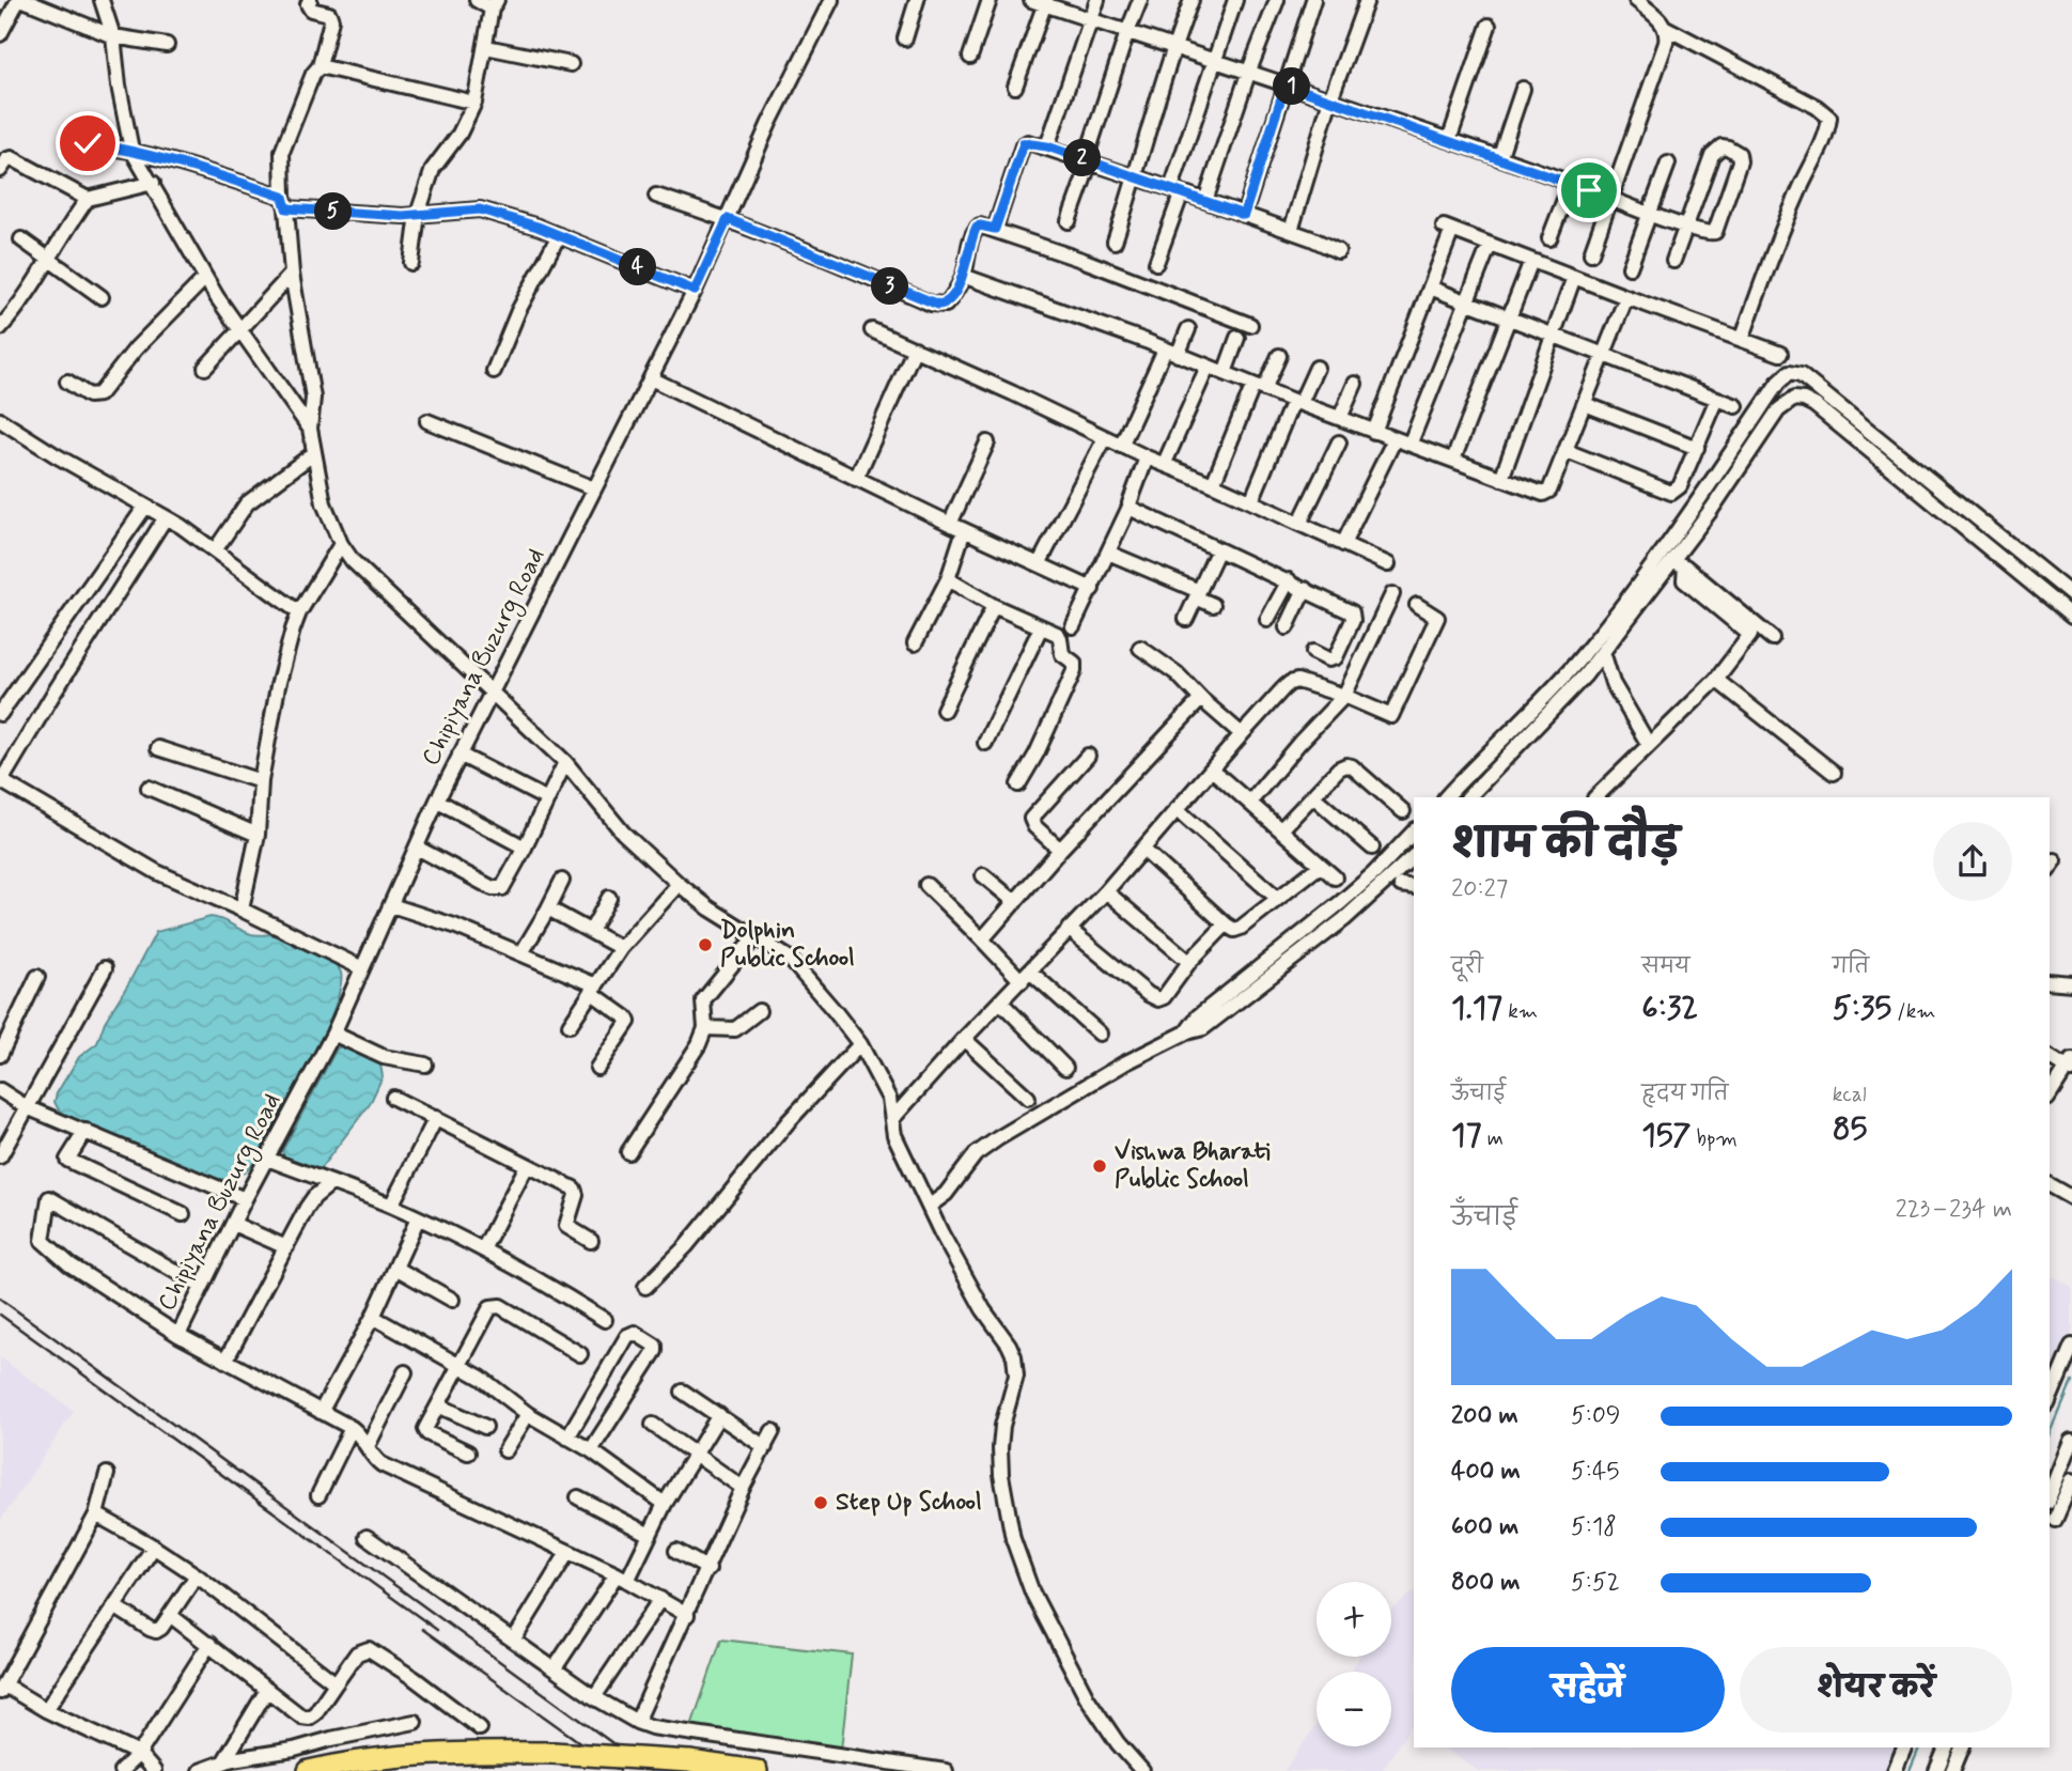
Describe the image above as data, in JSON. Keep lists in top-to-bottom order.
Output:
{
  "streets": {
    "street": ["Chipiyana Buzurg Road"]
  },
  "places": ["Dolphin Public School", "Vishwa Bharati Public School", "Step Up School"],
  "page": {
    "pins": [
      "1",
      "2",
      "5",
      "4",
      "3"
    ],
    "heading": ["शाम की दौड़", "20:27"],
    "stats": [
      ["दूरी", "1.17 km"],
      ["समय", "6:32"],
      ["गति", "5:35 /km"],
      ["ऊँचाई", "17 m"],
      ["हृदय गति", "157 bpm"],
      ["kcal", "85"]
    ],
    "chart": ["ऊँचाई", "223–234 m"],
    "list": [
      {
        "name": "200 m",
        "note": "5:09"
      },
      {
        "name": "400 m",
        "note": "5:45"
      },
      {
        "name": "600 m",
        "note": "5:18"
      },
      {
        "name": "800 m",
        "note": "5:52"
      }
    ],
    "map_buttons": ["+", "−"],
    "buttons": ["सहेजें", "शेयर करें"]
  }
}
